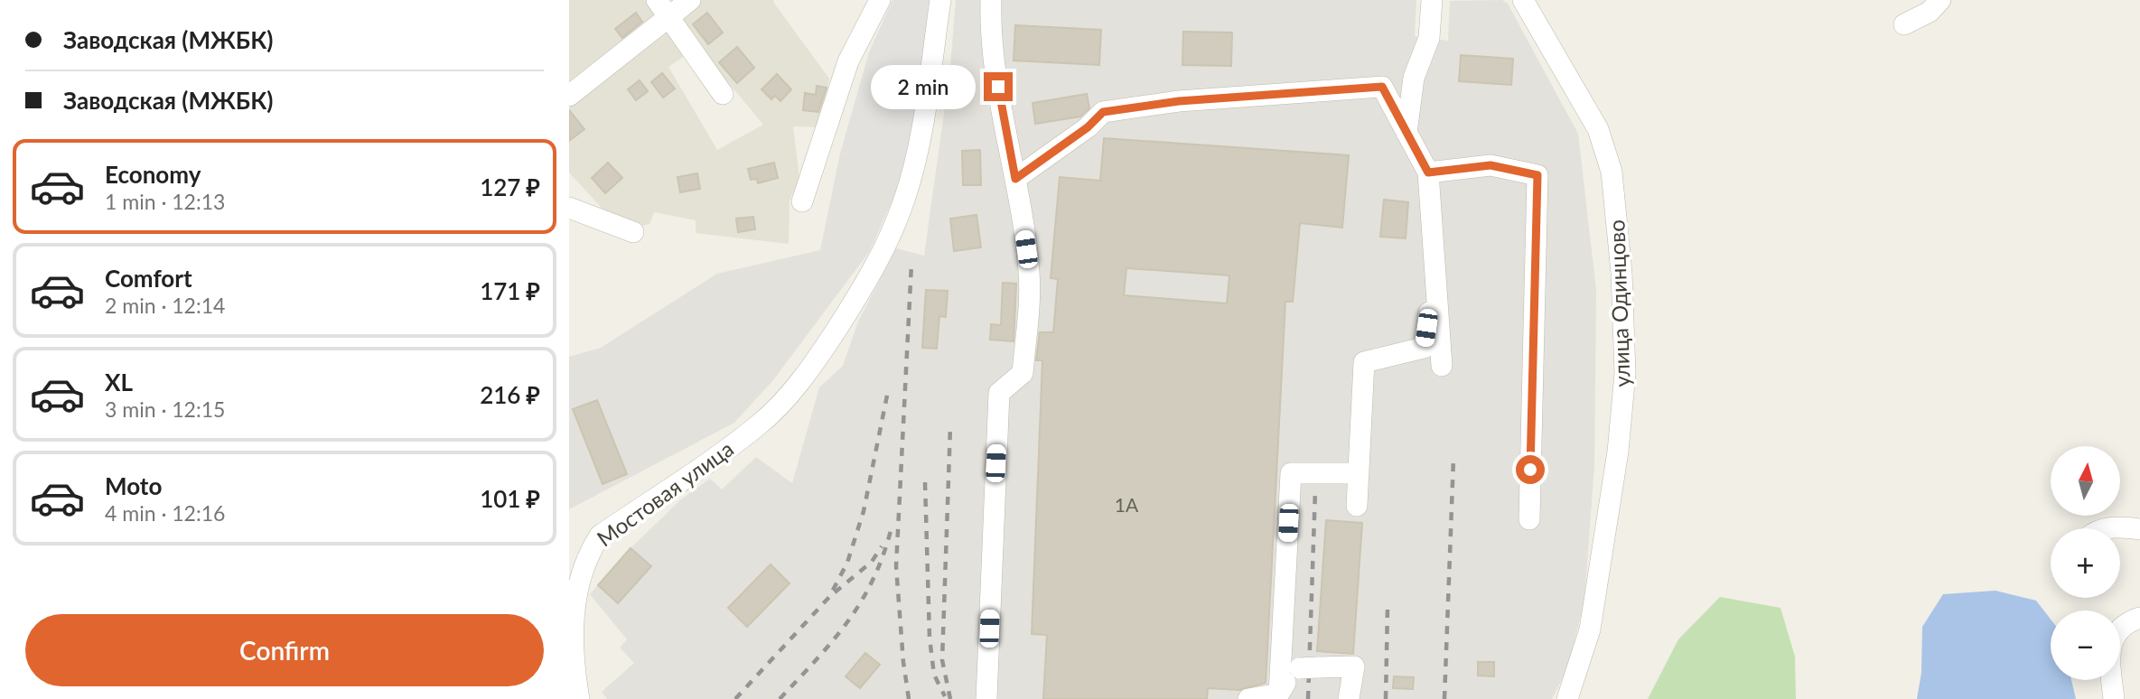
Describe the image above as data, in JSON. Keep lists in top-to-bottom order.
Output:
{
  "streets": {
    "street": ["улица Одинцово", "Мостовая улица"]
  },
  "house_numbers": ["1А"],
  "north": "top",
  "page": {
    "banner": ["Заводская (МЖБК)", "Заводская (МЖБК)"],
    "bubble": "2 min",
    "list": [
      {
        "name": "Economy",
        "note": "1 min · 12:13",
        "value": "127 ₽"
      },
      {
        "name": "Comfort",
        "note": "2 min · 12:14",
        "value": "171 ₽"
      },
      {
        "name": "XL",
        "note": "3 min · 12:15",
        "value": "216 ₽"
      },
      {
        "name": "Moto",
        "note": "4 min · 12:16",
        "value": "101 ₽"
      }
    ],
    "map_buttons": ["+", "−"],
    "buttons": "Confirm"
  }
}
